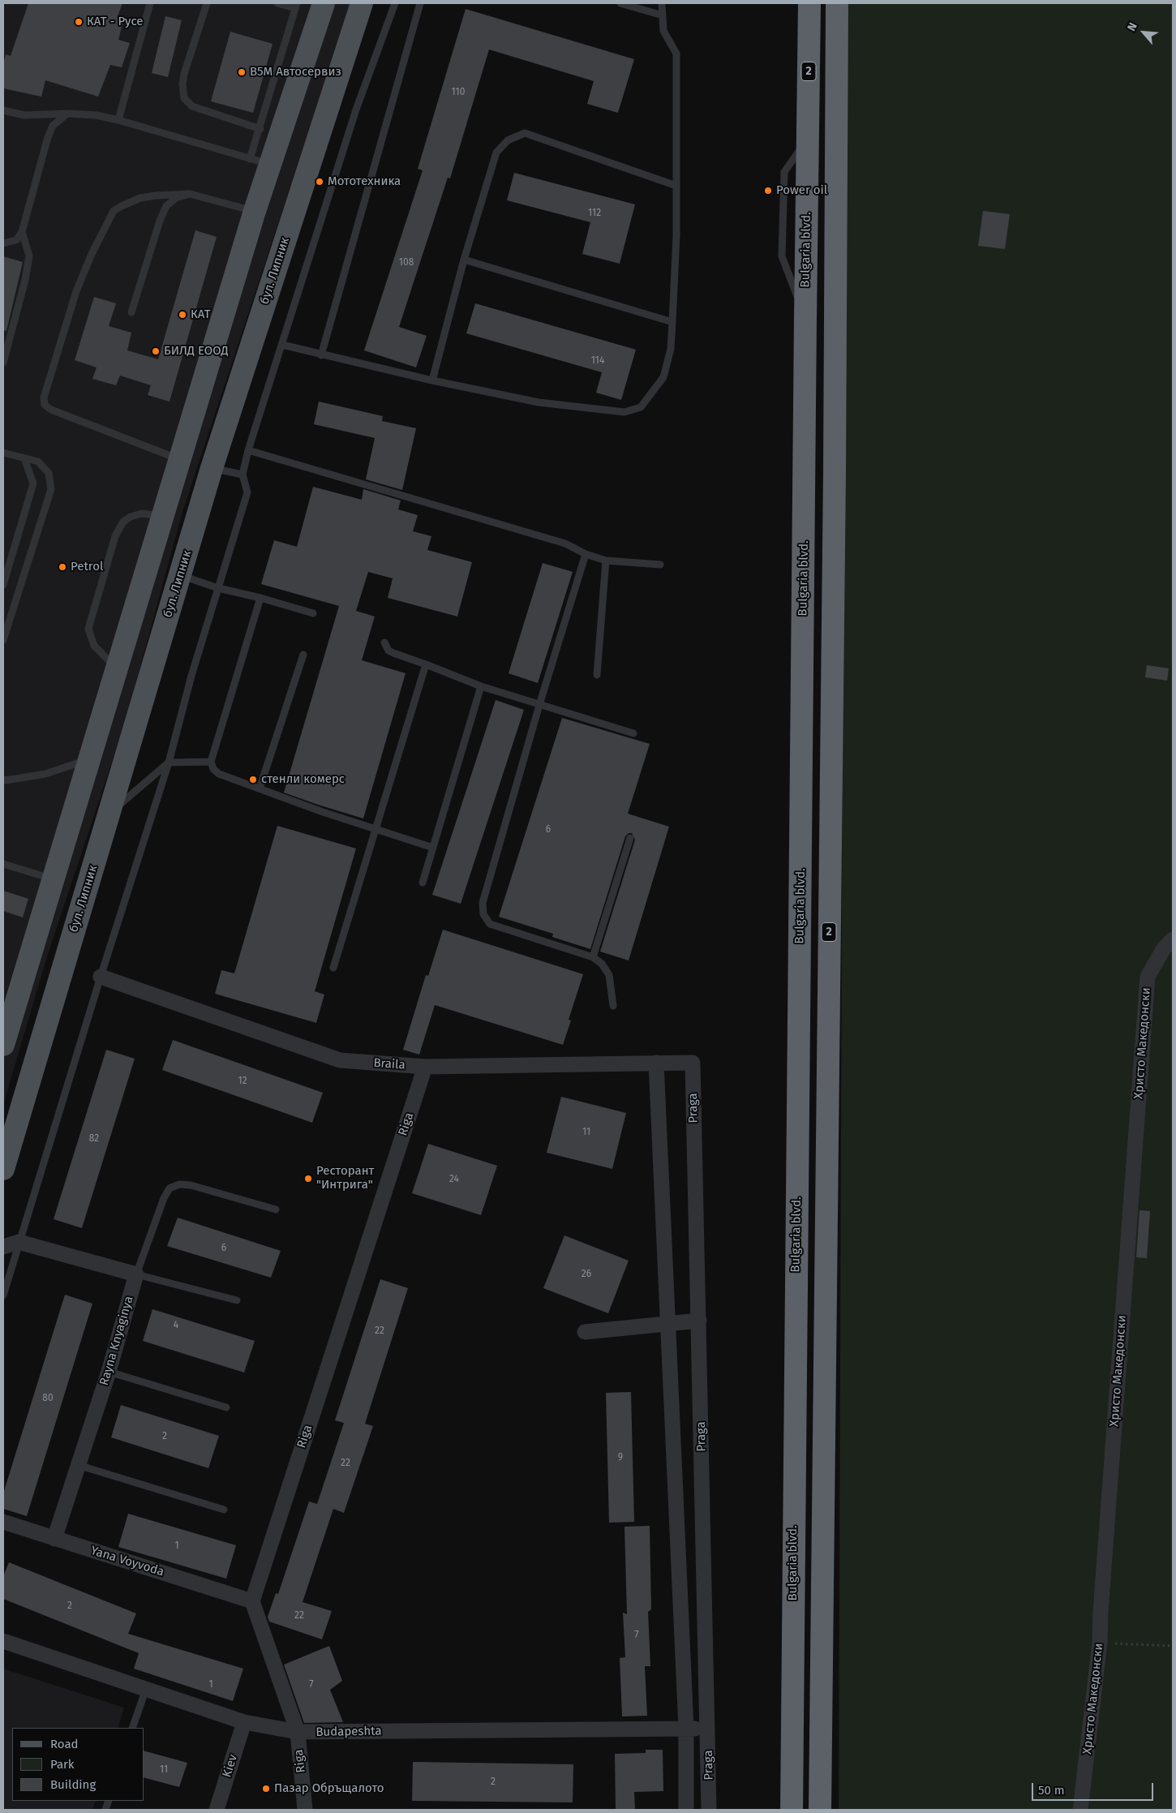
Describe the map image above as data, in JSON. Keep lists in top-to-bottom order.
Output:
{
  "streets": {
    "highway": ["2", "Bulgaria blvd."],
    "main road": ["бул. Липник"],
    "street": [
      "Христо Македонски",
      "Braila",
      "Praga",
      "Riga",
      "Rayna Knyaginya",
      "Yana Voyvoda",
      "Budapeshta",
      "Kiev"
    ]
  },
  "crossings": [
    ["Braila", "Praga"],
    ["Braila", "Riga"],
    ["Praga", "Budapeshta"],
    ["Riga", "Yana Voyvoda"],
    ["Riga", "Budapeshta"],
    ["Rayna Knyaginya", "Yana Voyvoda"],
    ["Budapeshta", "Kiev"]
  ],
  "places": [
    "КАТ - Русе",
    "В5М Автосервиз",
    "Мототехника",
    "Power oil",
    "КАТ",
    "БИЛД ЕООД",
    "Petrol",
    "стенли комерс",
    "Ресторант \"Интрига\"",
    "Пазар Обръщалото"
  ],
  "house_numbers": [
    "110",
    "112",
    "108",
    "114",
    "6",
    "12",
    "11",
    "82",
    "24",
    "6",
    "26",
    "4",
    "22",
    "80",
    "2",
    "9",
    "22",
    "1",
    "2",
    "22",
    "7",
    "1",
    "7",
    "11",
    "2"
  ],
  "legend": ["Road", "Park", "Building"],
  "scale_bar": "50 m",
  "north": "top left"
}
